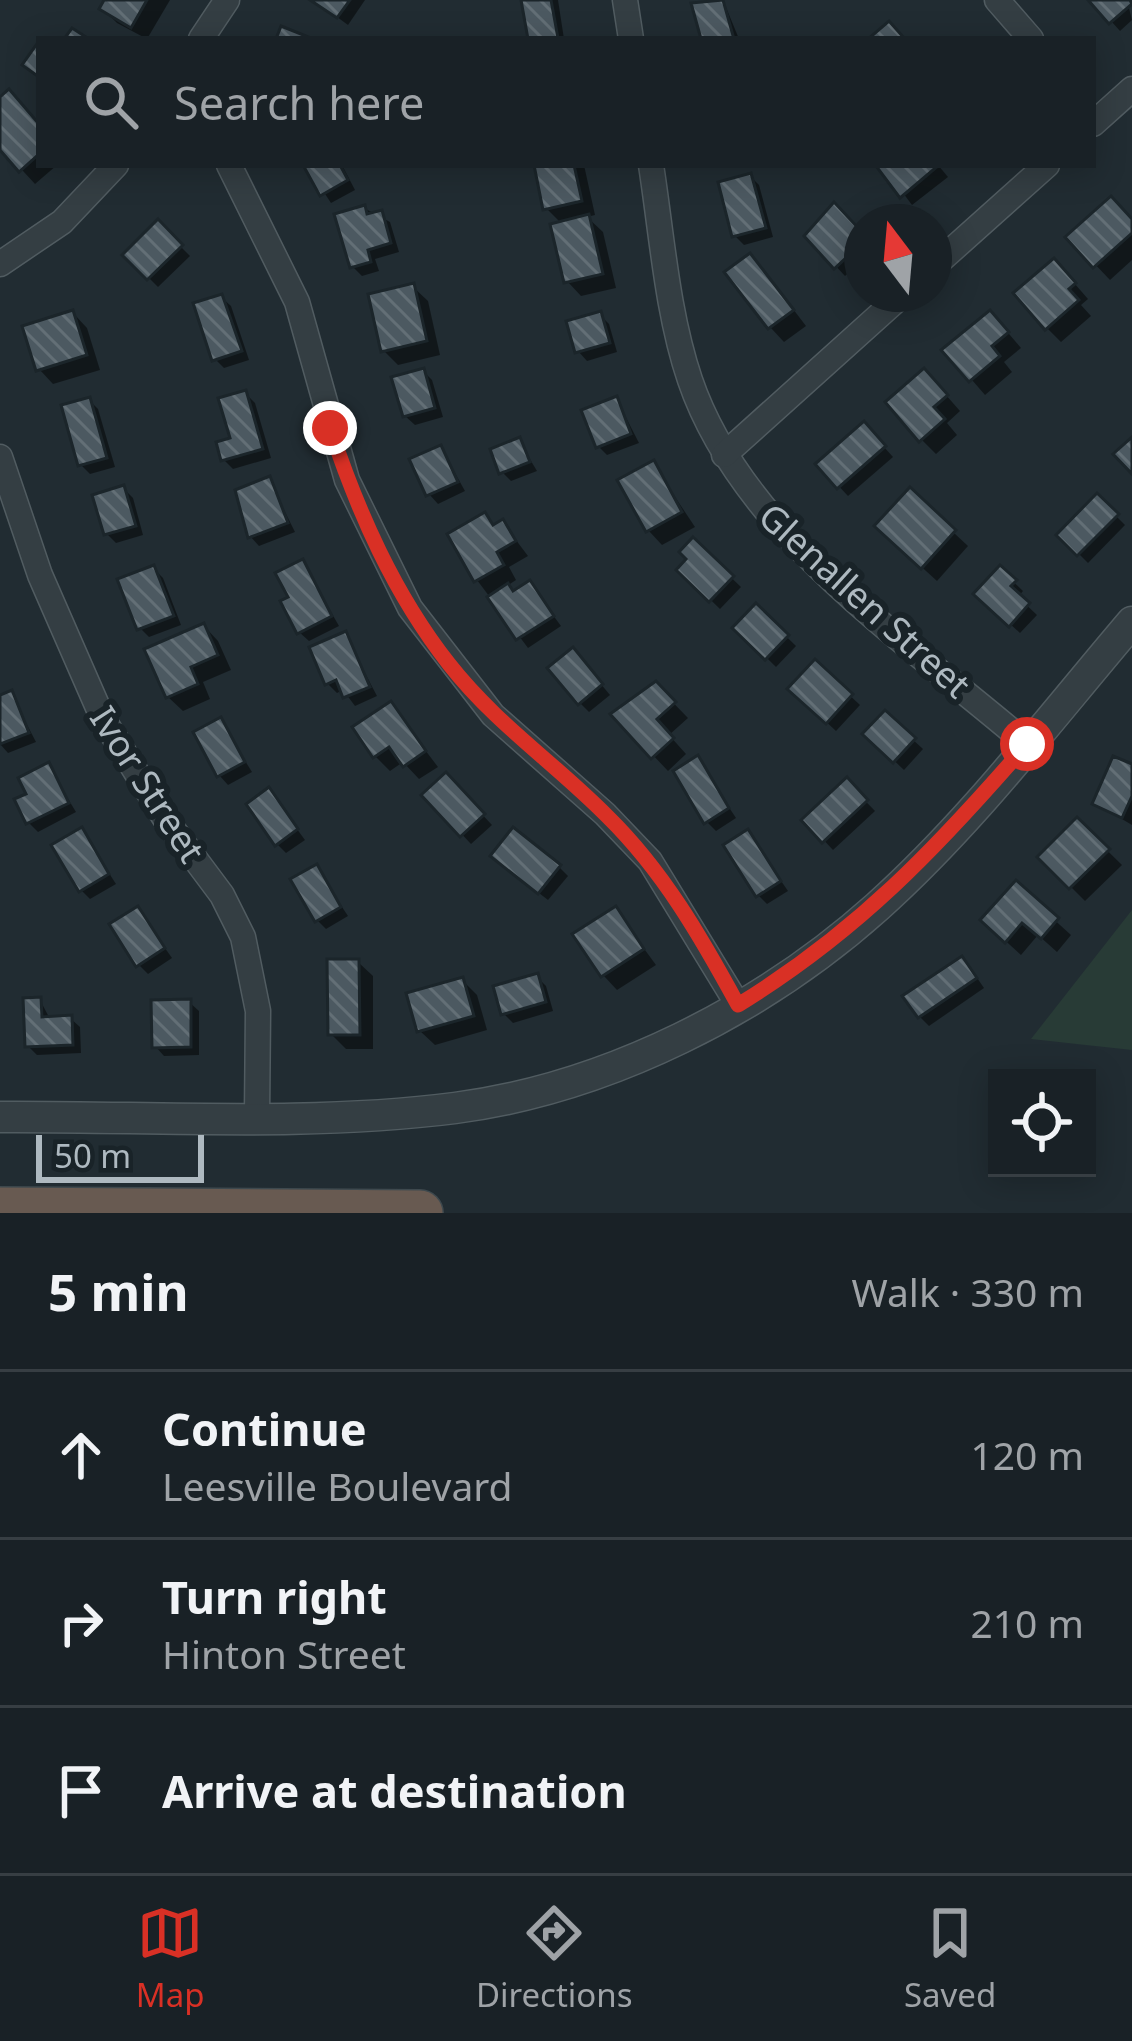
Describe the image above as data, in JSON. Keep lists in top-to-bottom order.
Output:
{
  "streets": {
    "street": ["Glenallen Street", "Ivor Street"]
  },
  "scale_bar": "50 m",
  "north": "top",
  "page": {
    "search": "Search here",
    "scale": "50 m",
    "heading": ["5 min", "Walk · 330 m"],
    "list": [
      ["Continue", "Leesville Boulevard", "120 m"],
      ["Turn right", "Hinton Street", "210 m"],
      "Arrive at destination"
    ],
    "nav": ["Map", "Directions", "Saved"]
  }
}
